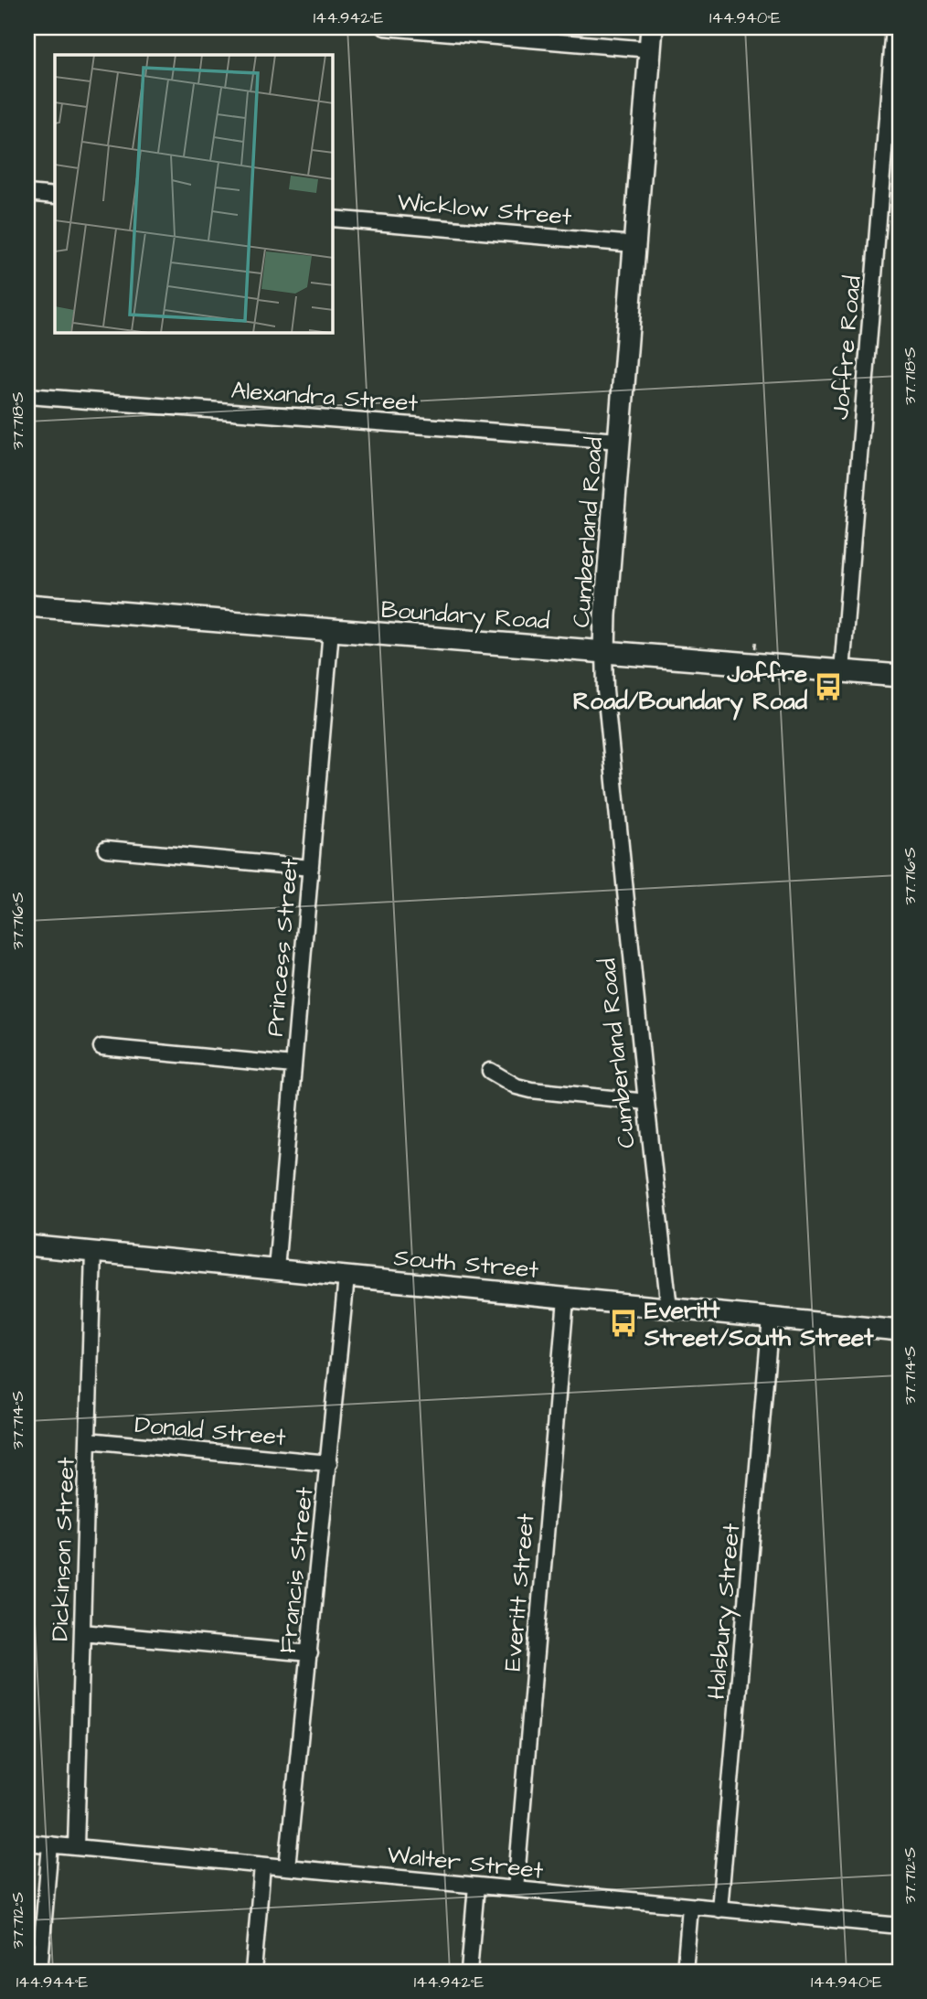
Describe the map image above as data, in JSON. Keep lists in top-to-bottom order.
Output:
{
  "streets": {
    "main road": ["Cumberland Road", "Boundary Road"],
    "street": [
      "Wicklow Street",
      "Joffre Road",
      "Alexandra Street",
      "Princess Street",
      "South Street",
      "Donald Street",
      "Dickinson Street",
      "Francis Street",
      "Everitt Street",
      "Halsbury Street",
      "Walter Street"
    ]
  },
  "crossings": [
    ["Wicklow Street", "Cumberland Road"],
    ["Joffre Road", "Boundary Road"],
    ["Alexandra Street", "Cumberland Road"],
    ["Cumberland Road", "Boundary Road"],
    ["Cumberland Road", "South Street"],
    ["Boundary Road", "Princess Street"],
    ["Princess Street", "South Street"],
    ["South Street", "Dickinson Street"],
    ["South Street", "Francis Street"],
    ["South Street", "Everitt Street"],
    ["South Street", "Halsbury Street"],
    ["Donald Street", "Dickinson Street"],
    ["Donald Street", "Francis Street"],
    ["Dickinson Street", "Walter Street"],
    ["Francis Street", "Walter Street"],
    ["Everitt Street", "Walter Street"],
    ["Halsbury Street", "Walter Street"]
  ],
  "places": {
    "bus stop": ["Joffre Road/Boundary Road", "Everitt Street/South Street"]
  },
  "coordinates": [
    "144.942°E",
    "144.940°E",
    "37.718°S",
    "37.716°S",
    "37.714°S",
    "37.712°S",
    "144.944°E"
  ]
}
